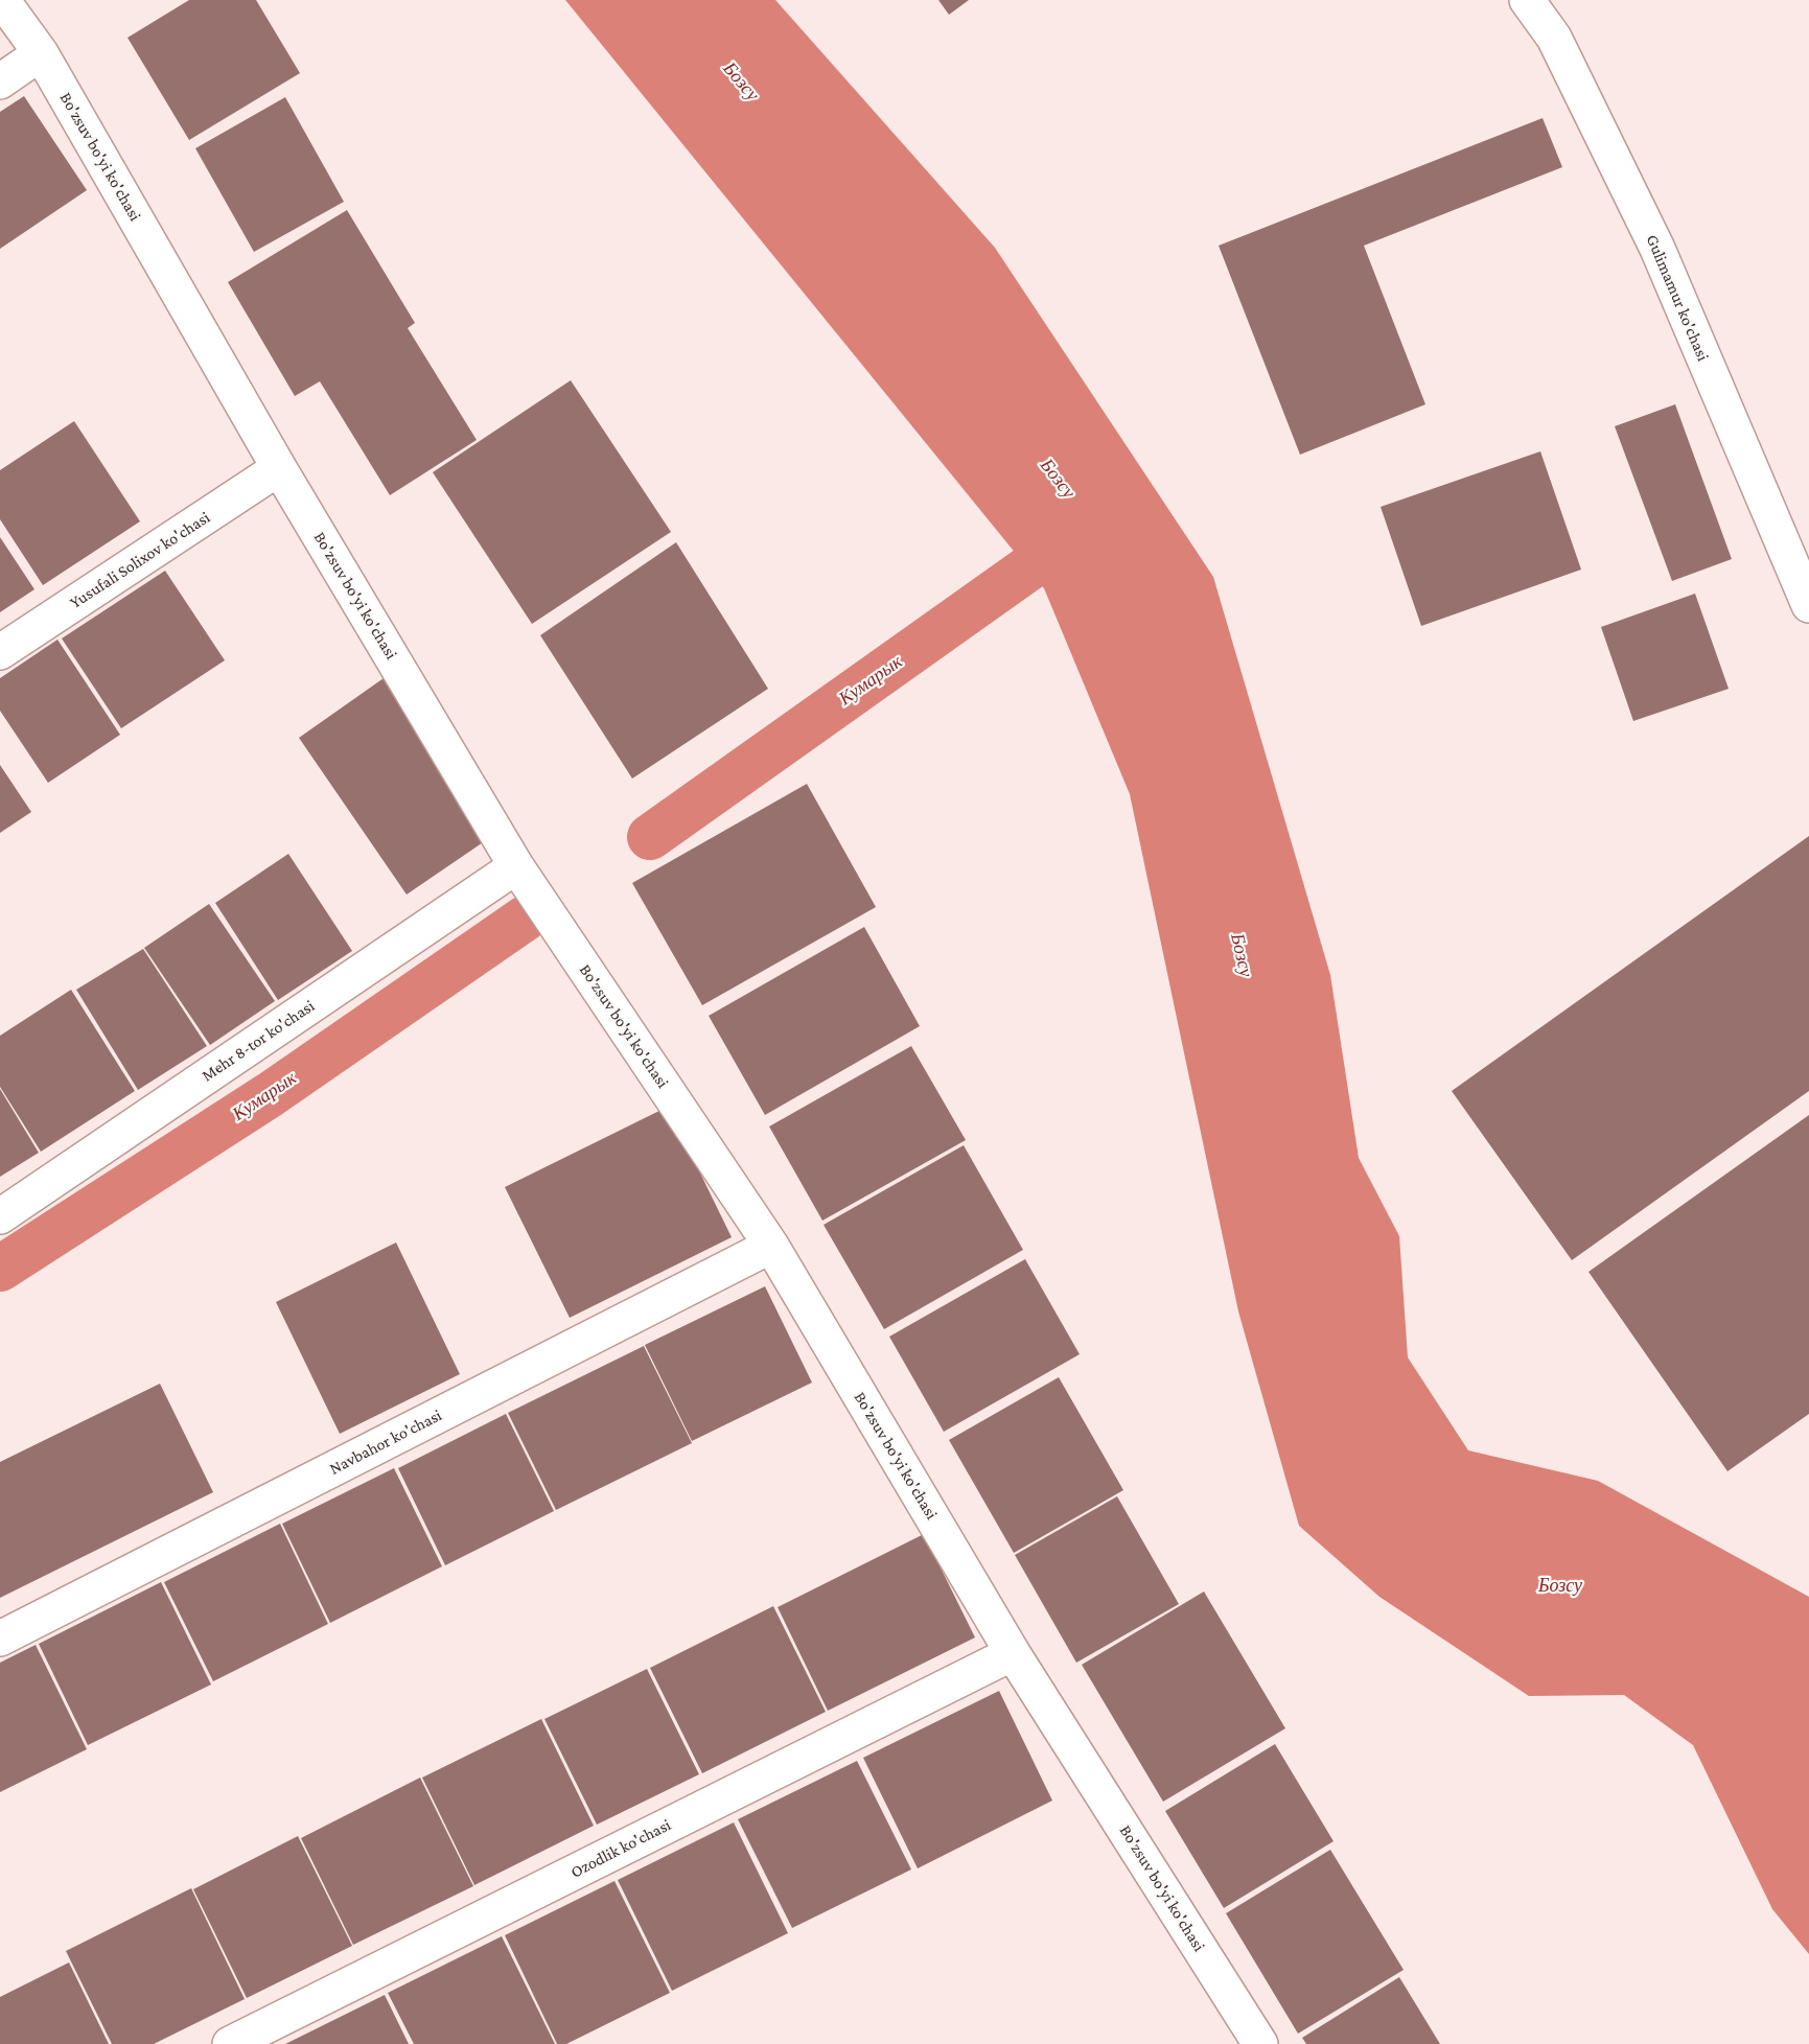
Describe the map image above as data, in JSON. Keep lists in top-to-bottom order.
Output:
{
  "streets": {
    "street": [
      "Bo'zsuv bo'yi ko'chasi",
      "Gulimamur ko'chasi",
      "Yusufali Solixov ko'chasi",
      "Mehr 8-tor ko'chasi",
      "Navbahor ko'chasi",
      "Ozodlik ko'chasi"
    ]
  },
  "crossings": [
    ["Bo'zsuv bo'yi ko'chasi", "Yusufali Solixov ko'chasi"],
    ["Bo'zsuv bo'yi ko'chasi", "Mehr 8-tor ko'chasi"],
    ["Bo'zsuv bo'yi ko'chasi", "Navbahor ko'chasi"],
    ["Bo'zsuv bo'yi ko'chasi", "Ozodlik ko'chasi"]
  ],
  "water": ["Бозсу", "Кумарык"]
}
